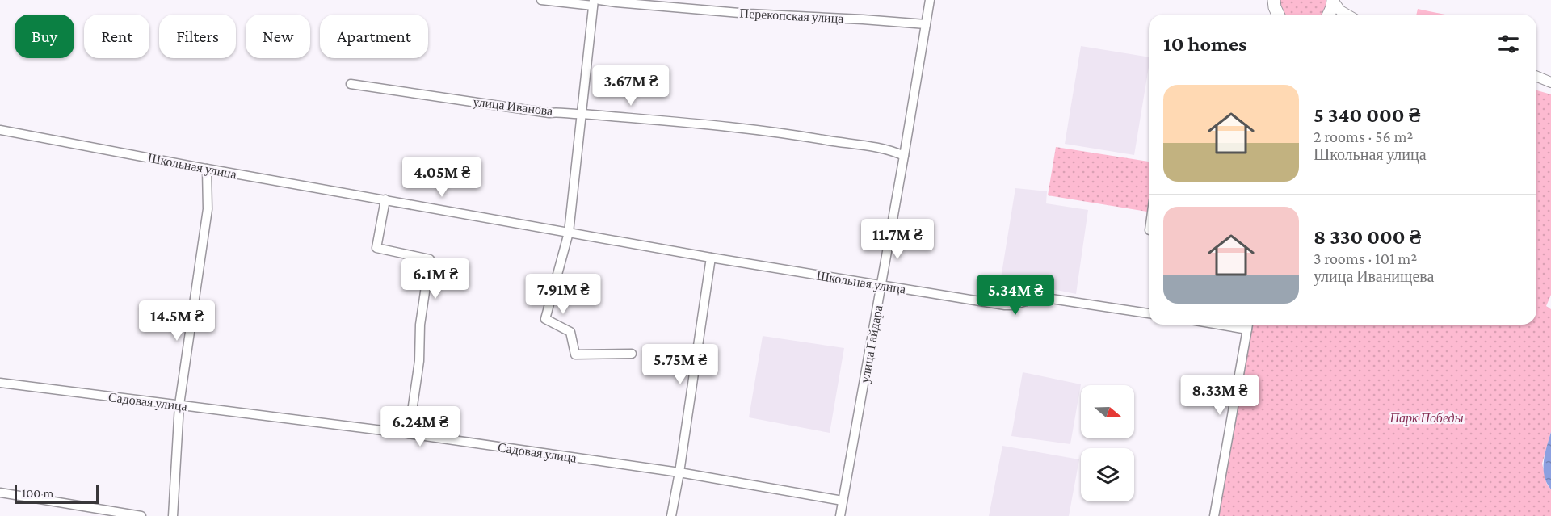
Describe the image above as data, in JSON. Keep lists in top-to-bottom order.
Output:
{
  "streets": {
    "street": [
      "Перекопская улица",
      "улица Иванова",
      "Школьная улица",
      "улица Гайдара",
      "Садовая улица"
    ]
  },
  "crossings": [
    ["Перекопская улица", "улица Гайдара"],
    ["улица Иванова", "улица Гайдара"],
    ["Школьная улица", "улица Гайдара"],
    ["улица Гайдара", "Садовая улица"]
  ],
  "parks": ["Парк Победы"],
  "scale_bar": "100 m",
  "north": "right",
  "page": {
    "chip": [
      "Buy",
      "Rent",
      "Filters",
      "New",
      "Apartment"
    ],
    "heading": "10 homes",
    "price": [
      "3.67M ₴",
      "4.05M ₴",
      "11.7M ₴",
      "6.1M ₴",
      "7.91M ₴",
      "5.34M ₴",
      "14.5M ₴",
      "5.75M ₴",
      "8.33M ₴",
      "6.24M ₴"
    ],
    "list": [
      {
        "name": "5 340 000 ₴",
        "note": "2 rooms · 56 m² · Школьная улица"
      },
      {
        "name": "8 330 000 ₴",
        "note": "3 rooms · 101 m² · улица Иванищева"
      }
    ],
    "scale": "100 m"
  }
}
